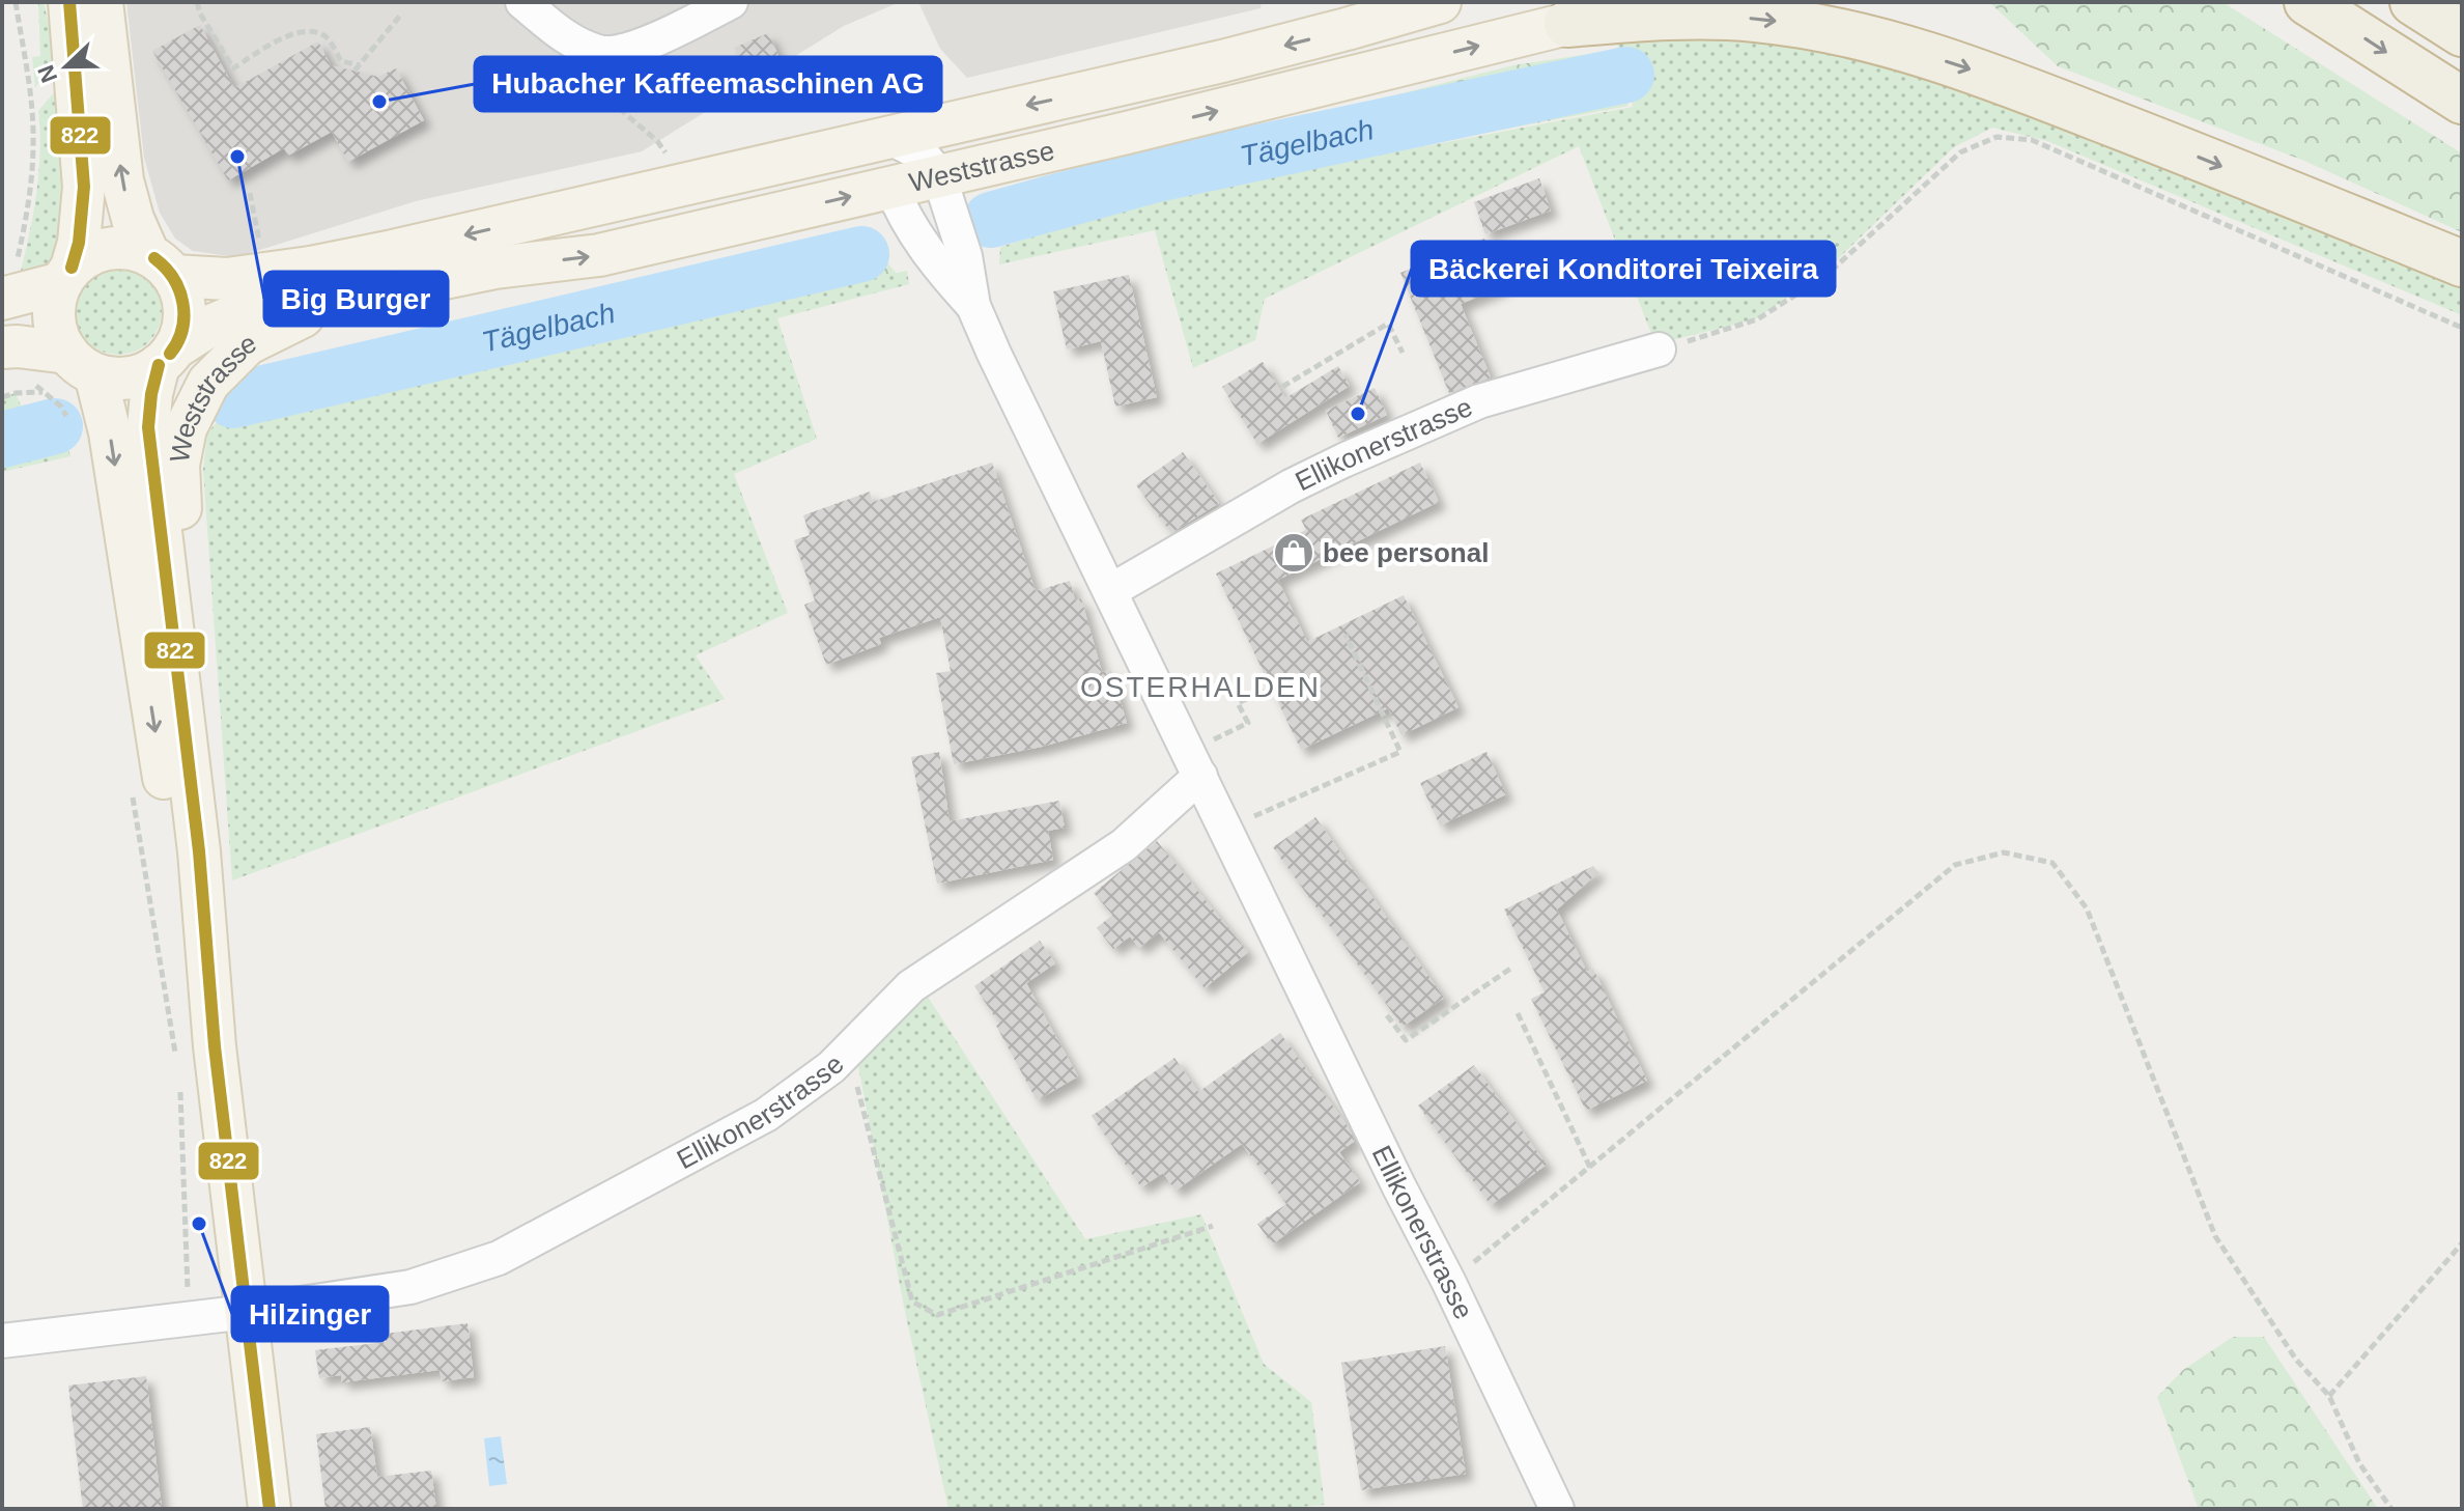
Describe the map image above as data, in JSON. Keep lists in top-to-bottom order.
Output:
{
  "streets": {
    "main road": ["Weststrasse"],
    "street": ["Ellikonerstrasse"]
  },
  "crossings": [
    ["Weststrasse", "Ellikonerstrasse"]
  ],
  "districts": ["OSTERHALDEN"],
  "water": ["Tägelbach"],
  "places": {
    "other": [
      "Hubacher Kaffeemaschinen AG",
      "Big Burger",
      "Bäckerei Konditorei Teixeira",
      "Hilzinger"
    ],
    "shop": ["bee personal"]
  },
  "lines": ["transit line 822"],
  "north": "left"
}
